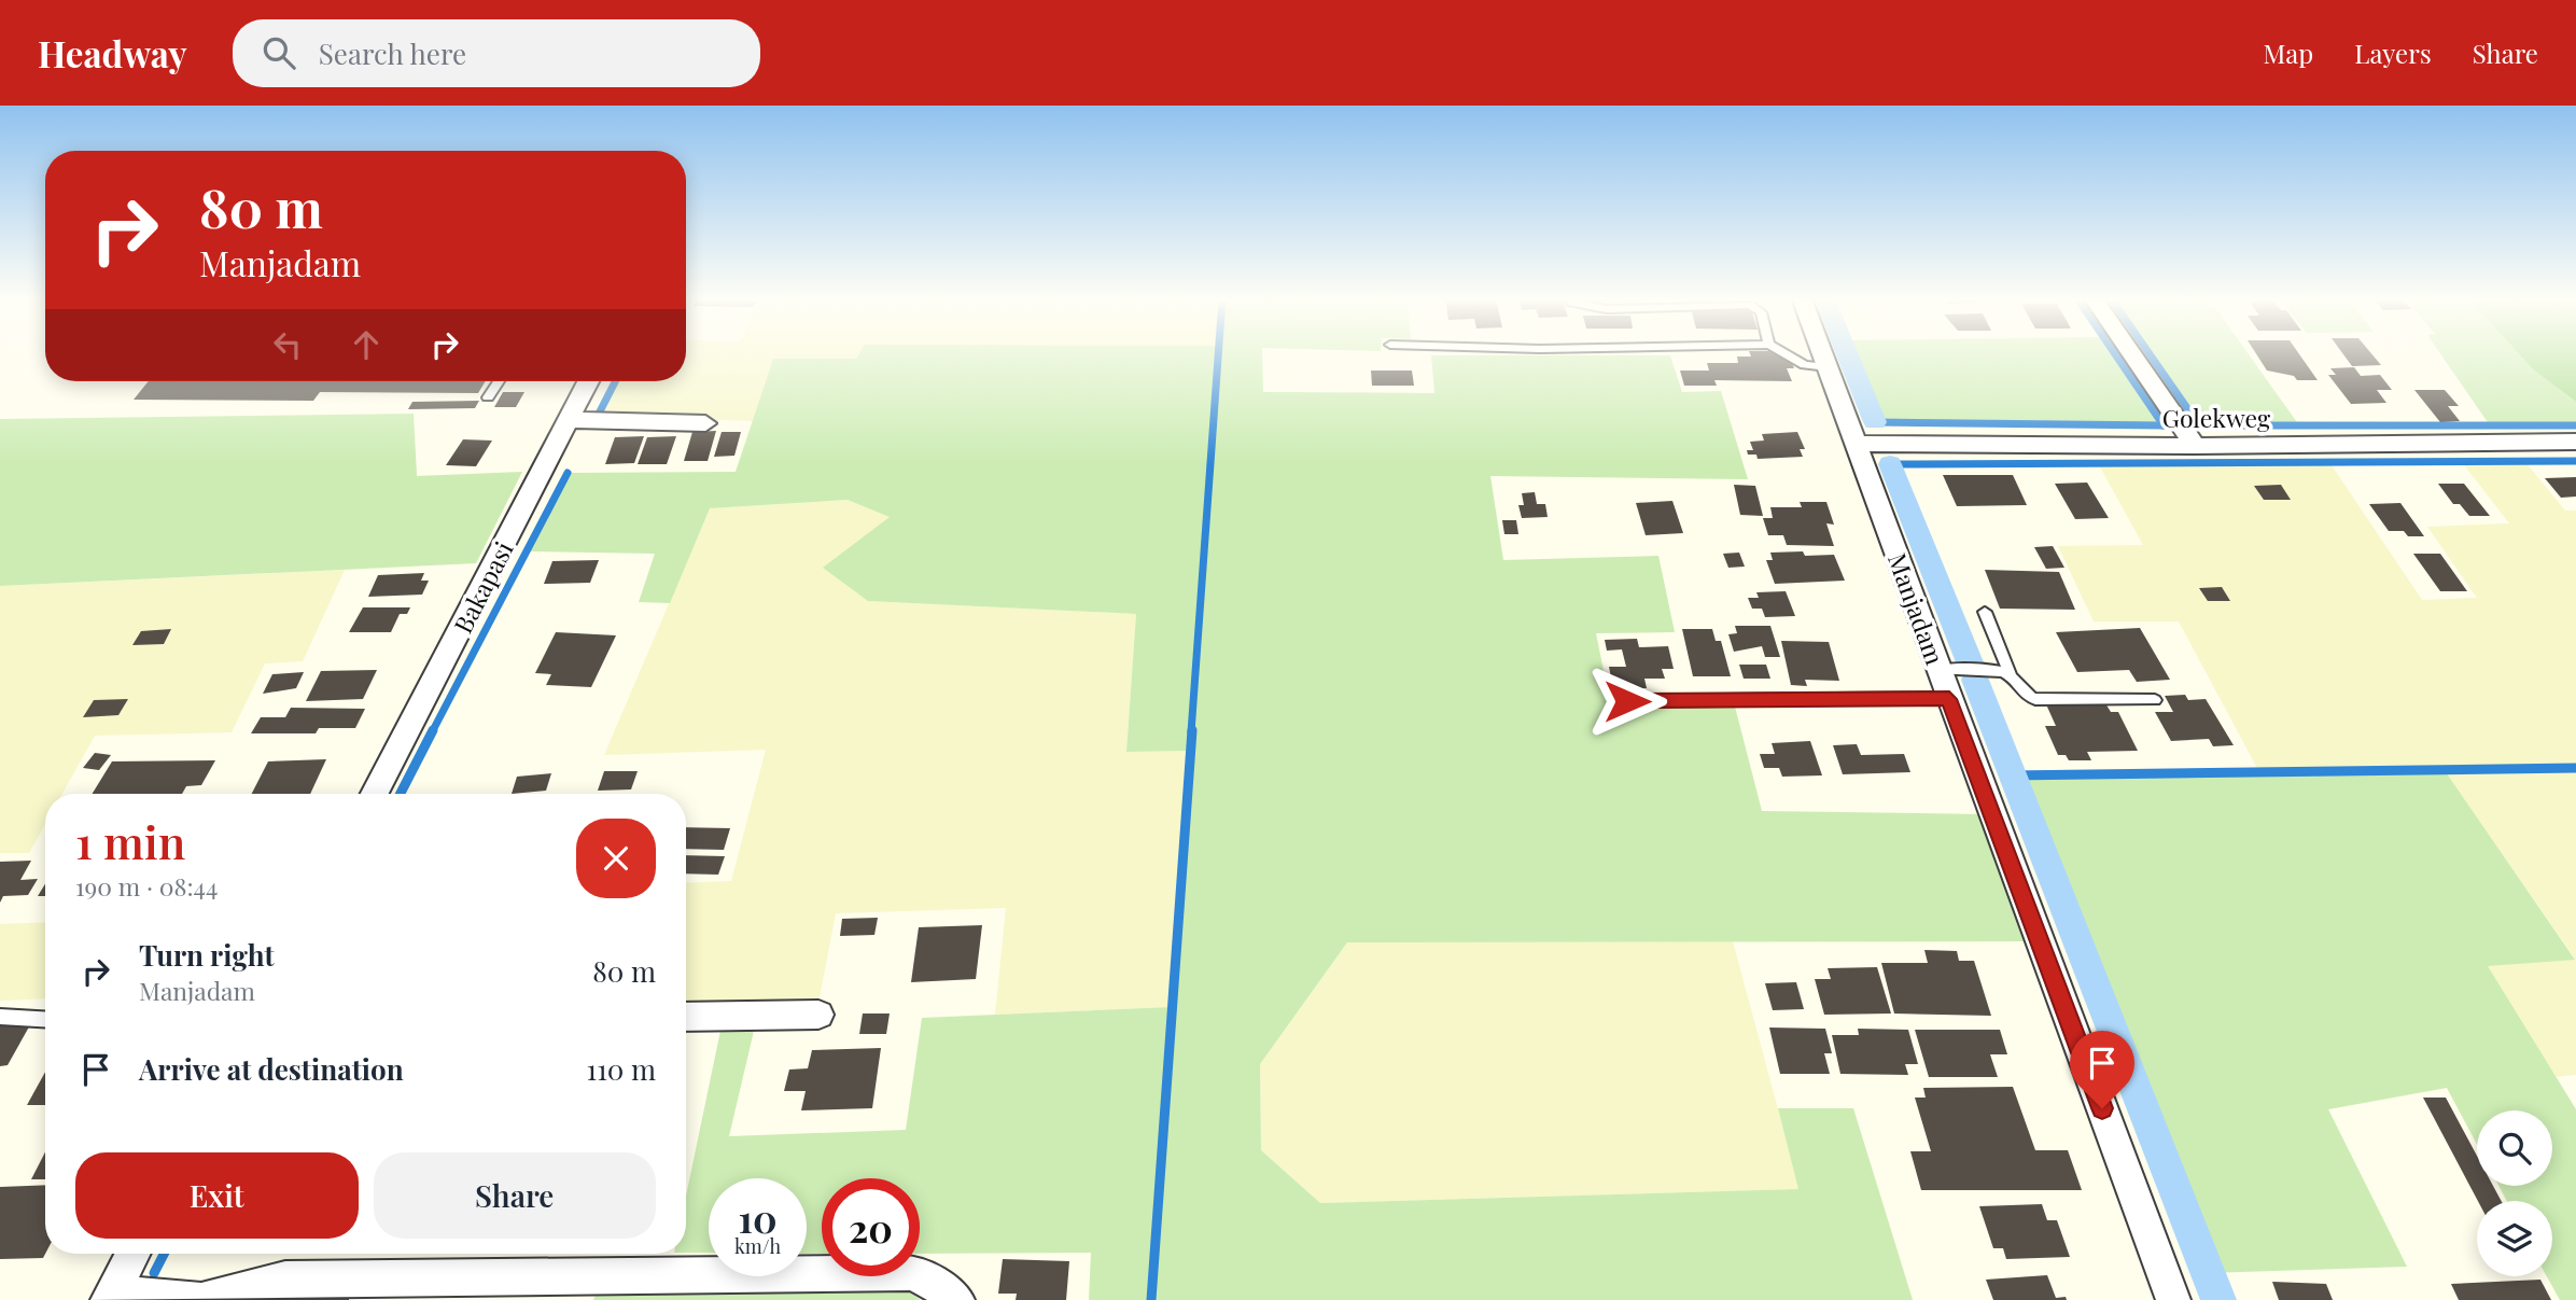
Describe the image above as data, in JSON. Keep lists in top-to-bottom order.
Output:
{
  "streets": {
    "street": ["Golekweg", "Bakapasi", "Manjadam"]
  },
  "crossings": [
    ["Golekweg", "Manjadam"]
  ],
  "page": {
    "header": "Headway",
    "search": "Search here",
    "nav": ["Map", "Layers", "Share"],
    "turn": ["80 m", "Manjadam"],
    "heading": ["1 min", "190 m · 08:44"],
    "list": [
      {
        "name": "Turn right",
        "note": "Manjadam",
        "value": "80 m"
      },
      {
        "name": "Arrive at destination",
        "value": "110 m"
      }
    ],
    "buttons": ["Exit", "Share"],
    "speed": "10 km/h",
    "limit": "20"
  }
}
